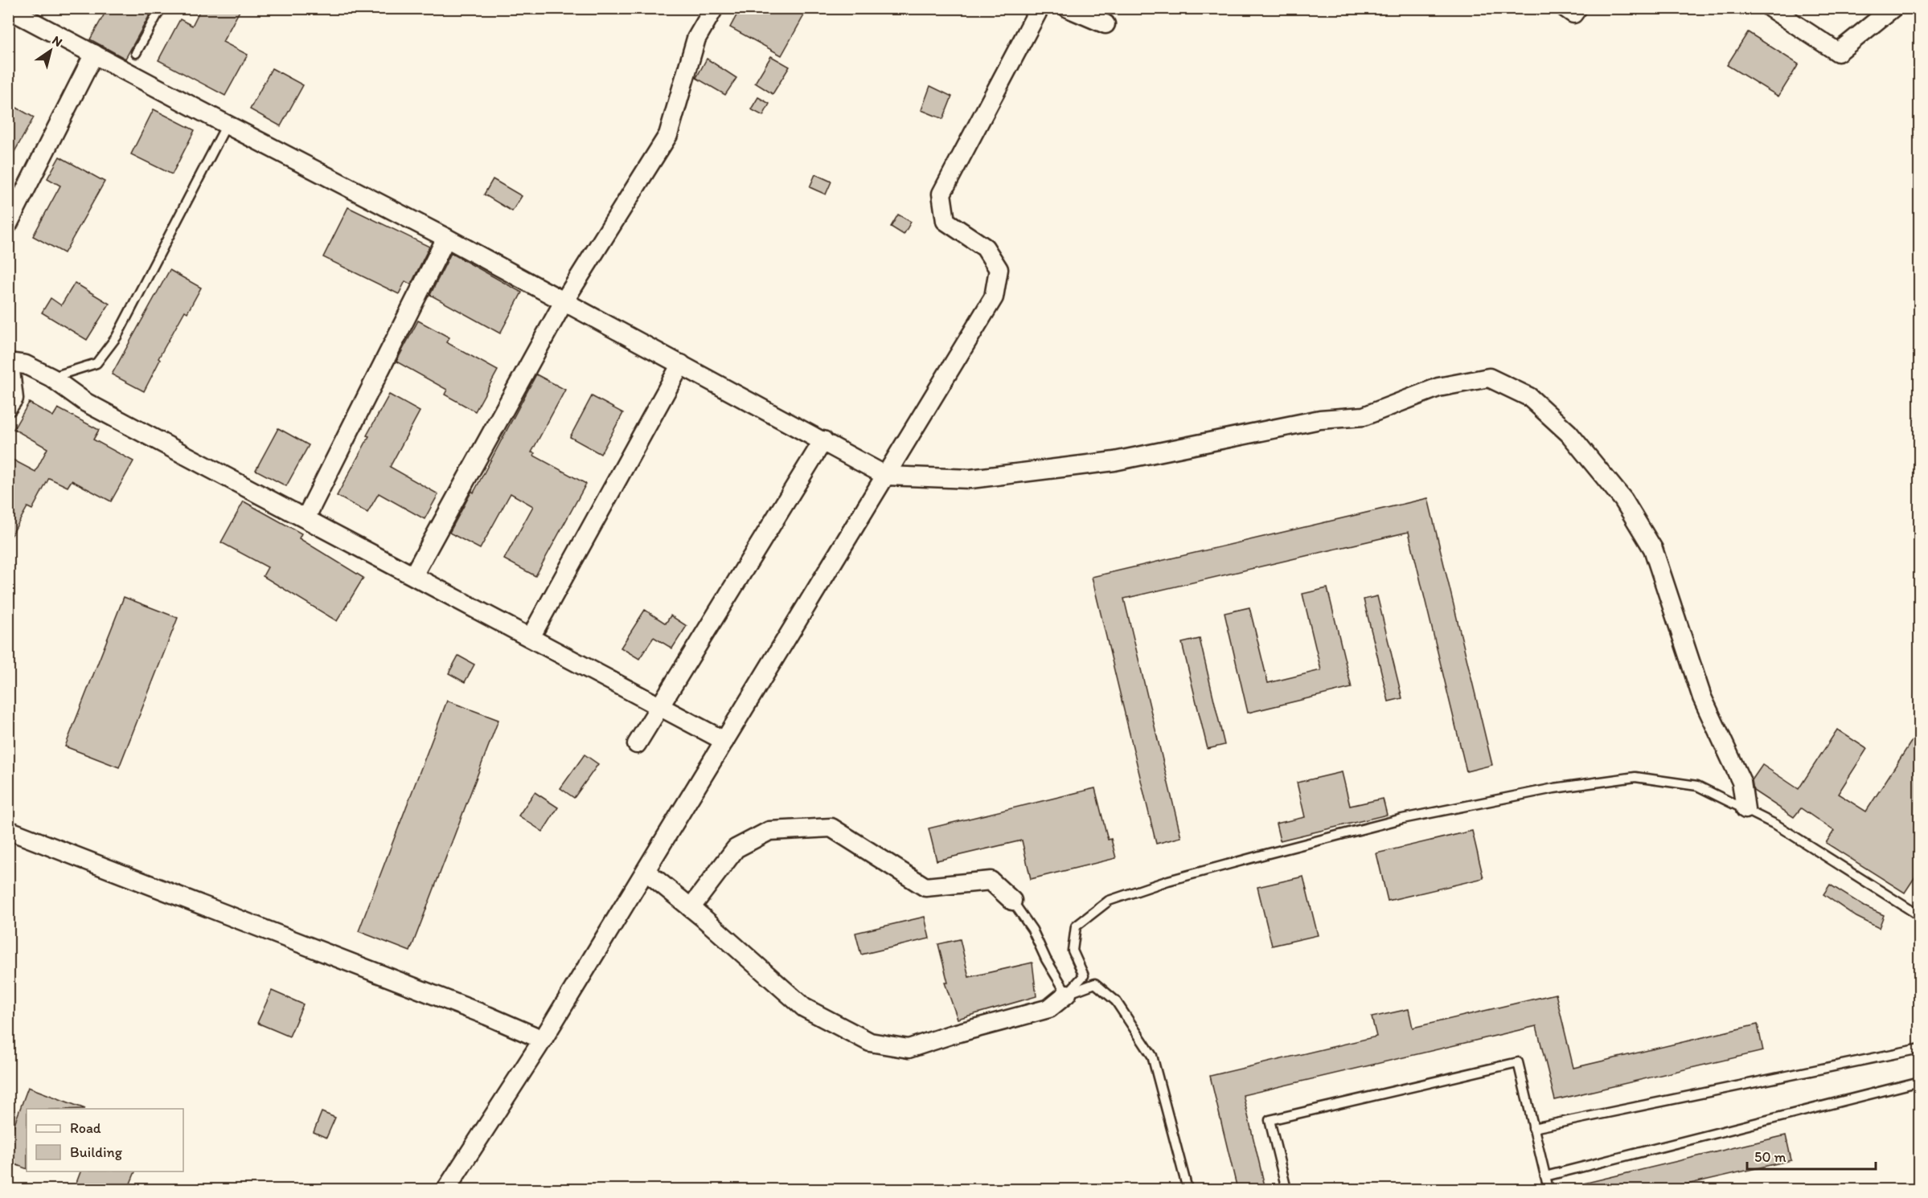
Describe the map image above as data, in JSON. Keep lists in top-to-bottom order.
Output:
{
  "legend": ["Road", "Building"],
  "scale_bar": "50 m",
  "north": "top right"
}
